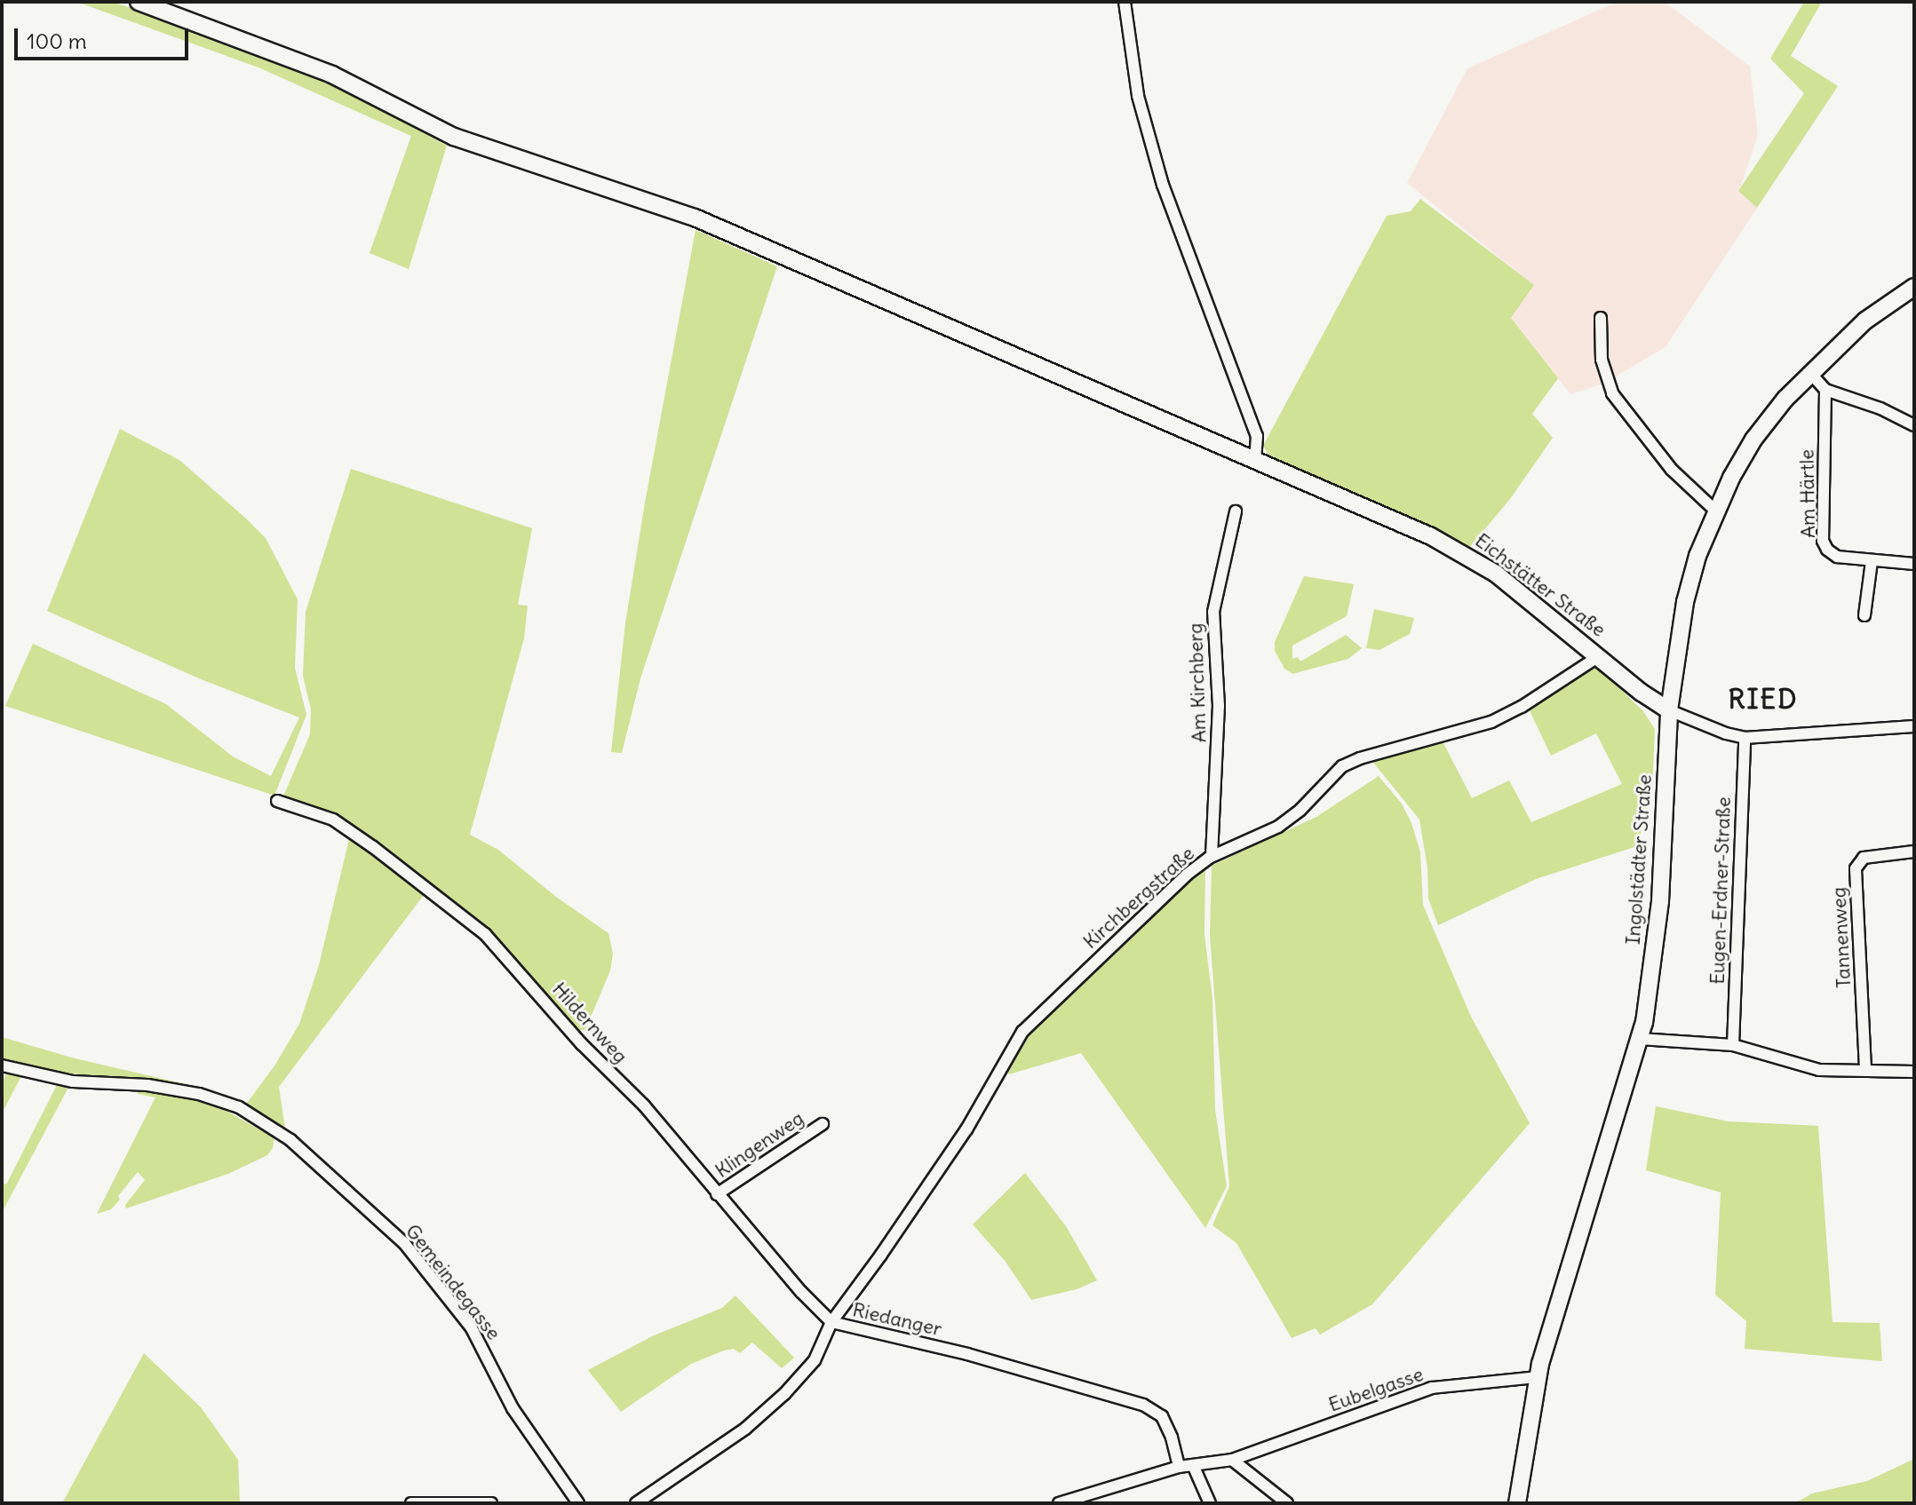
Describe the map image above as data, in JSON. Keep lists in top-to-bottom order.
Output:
{
  "streets": {
    "main road": ["Eichstätter Straße", "Ingolstädter Straße"],
    "street": [
      "Am Härtle",
      "Am Kirchberg",
      "Eugen-Erdner-Straße",
      "Kirchbergstraße",
      "Tannenweg",
      "Hildernweg",
      "Klingenweg",
      "Gemeindegasse",
      "Riedanger",
      "Eubelgasse"
    ]
  },
  "crossings": [
    ["Eichstätter Straße", "Ingolstädter Straße"],
    ["Eichstätter Straße", "Kirchbergstraße"],
    ["Am Kirchberg", "Kirchbergstraße"],
    ["Ingolstädter Straße", "Eubelgasse"],
    ["Kirchbergstraße", "Hildernweg"],
    ["Kirchbergstraße", "Riedanger"],
    ["Hildernweg", "Klingenweg"],
    ["Hildernweg", "Riedanger"],
    ["Riedanger", "Eubelgasse"]
  ],
  "districts": ["RIED"],
  "scale_bar": "100 m"
}
